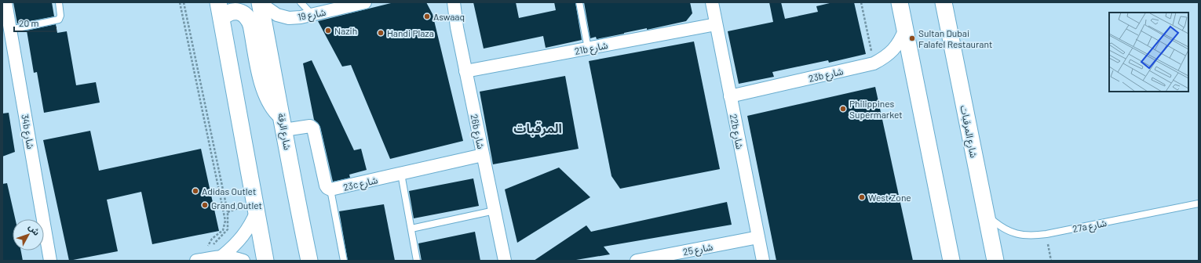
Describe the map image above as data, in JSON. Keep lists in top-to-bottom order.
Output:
{
  "streets": {
    "street": [
      "شارع 19",
      "21b شارع",
      "23b شارع",
      "34b شارع",
      "شارع الرقة",
      "26b شارع",
      "22b شارع",
      "شارع المرقبات",
      "23c شارع",
      "شارع 25"
    ],
    "lane": ["27a شارع"]
  },
  "crossings": [
    ["شارع 19", "شارع الرقة"],
    ["21b شارع", "26b شارع"],
    ["21b شارع", "22b شارع"],
    ["23b شارع", "22b شارع"],
    ["شارع الرقة", "23c شارع"],
    ["26b شارع", "23c شارع"],
    ["22b شارع", "شارع 25"],
    ["شارع المرقبات", "27a شارع"]
  ],
  "districts": ["المرقبات"],
  "places": [
    "Aswaaq",
    "Nazih",
    "Handi Plaza",
    "Sultan Dubai Falafel Restaurant",
    "Philippines Supermarket",
    "Adidas Outlet",
    "West Zone",
    "Grand Outlet"
  ],
  "scale_bar": "20 m",
  "north": "top right"
}
